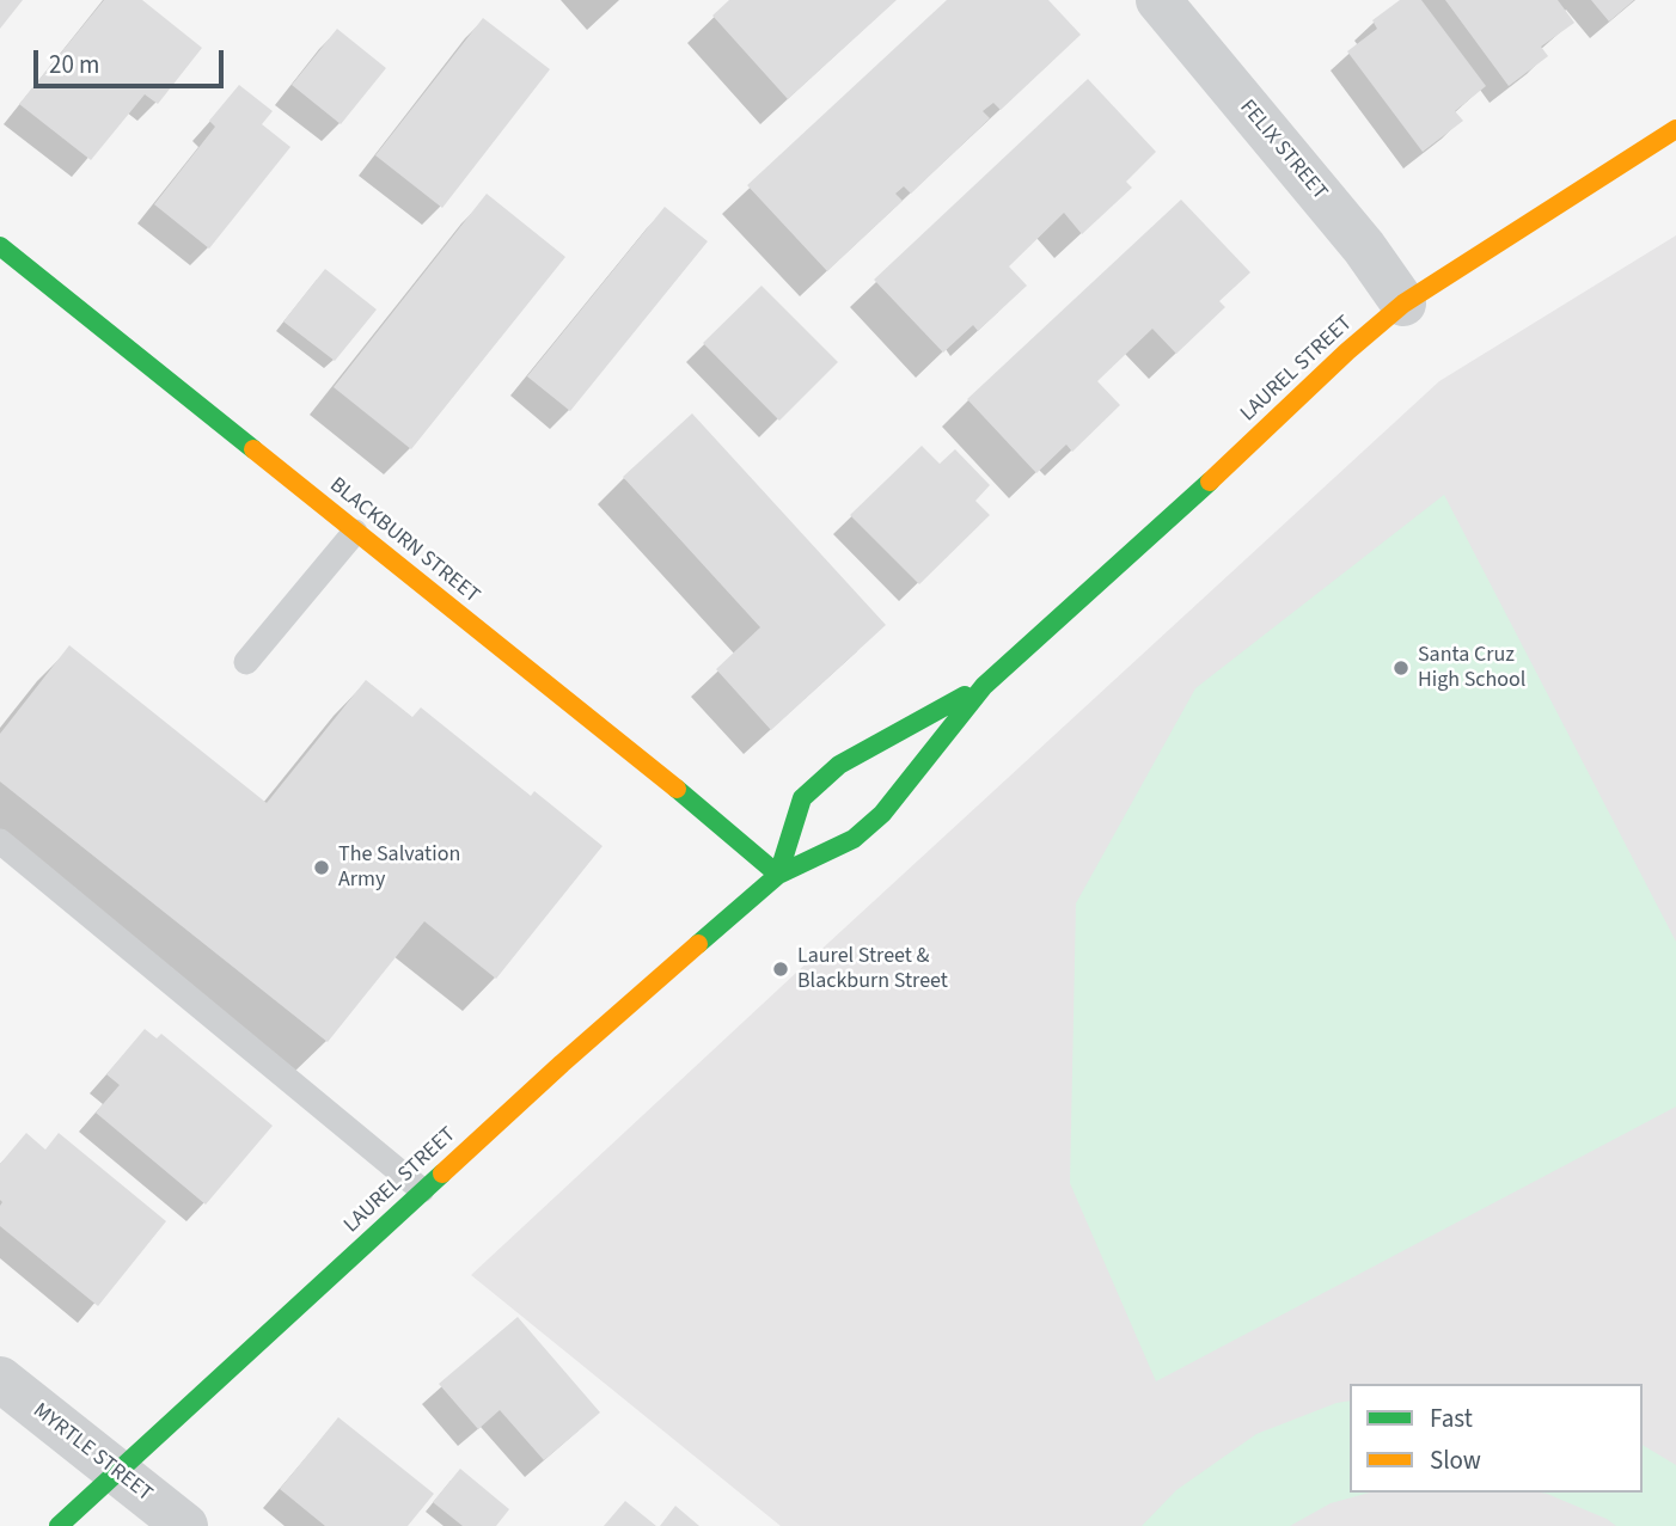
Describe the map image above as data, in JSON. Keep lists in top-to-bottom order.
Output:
{
  "streets": {
    "main road": ["LAUREL STREET", "BLACKBURN STREET"],
    "street": ["FELIX STREET", "MYRTLE STREET"]
  },
  "crossings": [
    ["FELIX STREET", "LAUREL STREET"],
    ["LAUREL STREET", "BLACKBURN STREET"],
    ["LAUREL STREET", "MYRTLE STREET"]
  ],
  "places": ["Santa Cruz High School", "The Salvation Army", "Laurel Street & Blackburn Street"],
  "legend": ["Fast", "Slow"],
  "scale_bar": "20 m"
}
